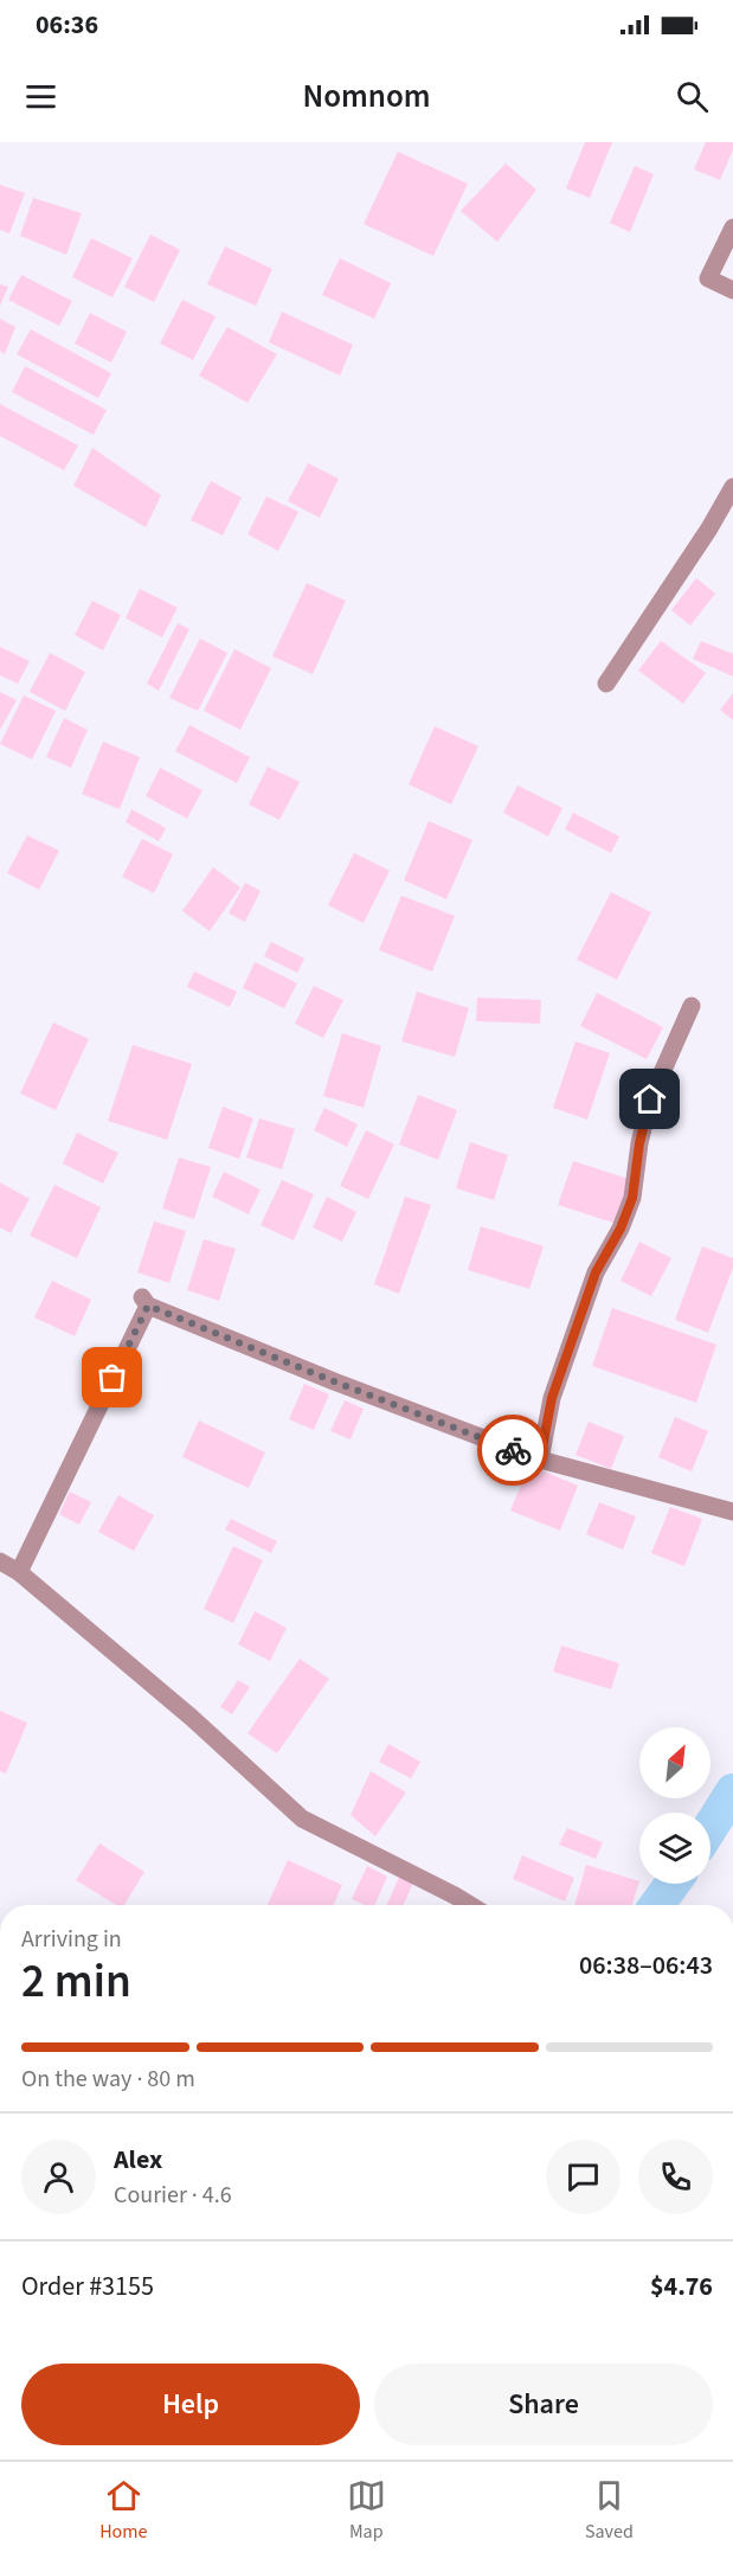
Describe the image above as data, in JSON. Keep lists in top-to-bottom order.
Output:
{
  "north": "top right",
  "page": {
    "status": "06:36",
    "header": "Nomnom",
    "heading": ["2 min", "Arriving in", "06:38–06:43"],
    "panel": [
      "Alex",
      "Courier · 4.6",
      "Order #3155",
      "$4.76"
    ],
    "bar": "On the way · 80 m",
    "buttons": ["Help", "Share"],
    "tabs": ["Home", "Map", "Saved"]
  }
}
